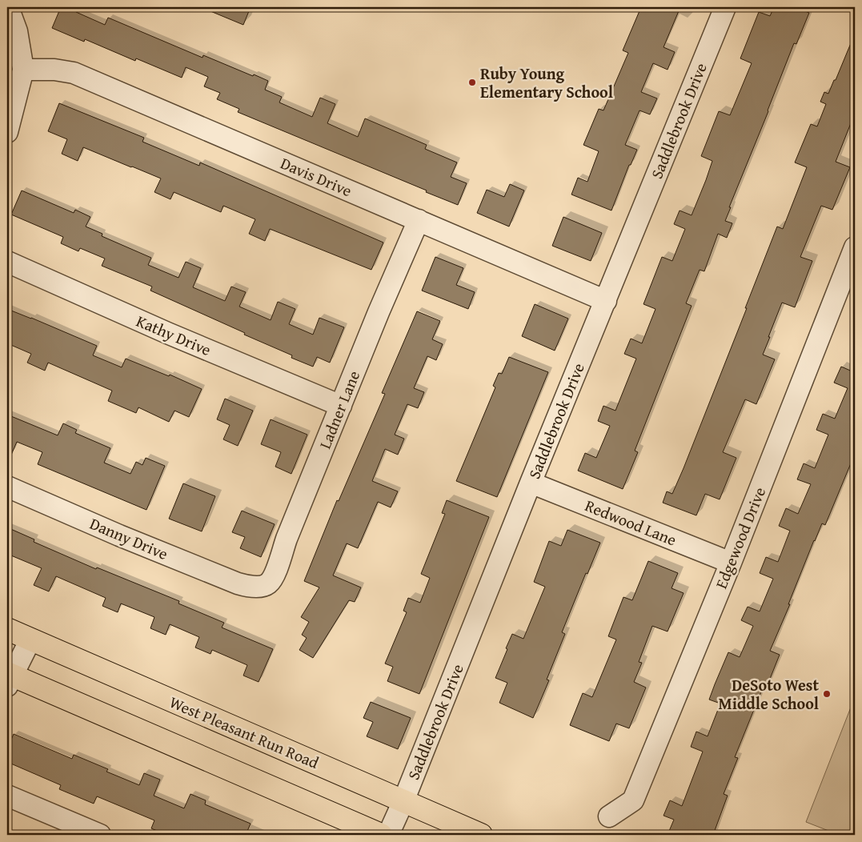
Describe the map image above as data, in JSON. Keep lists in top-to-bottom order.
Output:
{
  "streets": {
    "main road": ["West Pleasant Run Road"],
    "street": [
      "Saddlebrook Drive",
      "Davis Drive",
      "Kathy Drive",
      "Ladner Lane",
      "Redwood Lane",
      "Edgewood Drive",
      "Danny Drive"
    ]
  },
  "crossings": [
    ["Saddlebrook Drive", "Davis Drive"],
    ["Saddlebrook Drive", "Redwood Lane"],
    ["Saddlebrook Drive", "West Pleasant Run Road"],
    ["Davis Drive", "Ladner Lane"],
    ["Kathy Drive", "Ladner Lane"],
    ["Ladner Lane", "Danny Drive"],
    ["Redwood Lane", "Edgewood Drive"]
  ],
  "places": ["Ruby Young Elementary School", "DeSoto West Middle School"]
}
